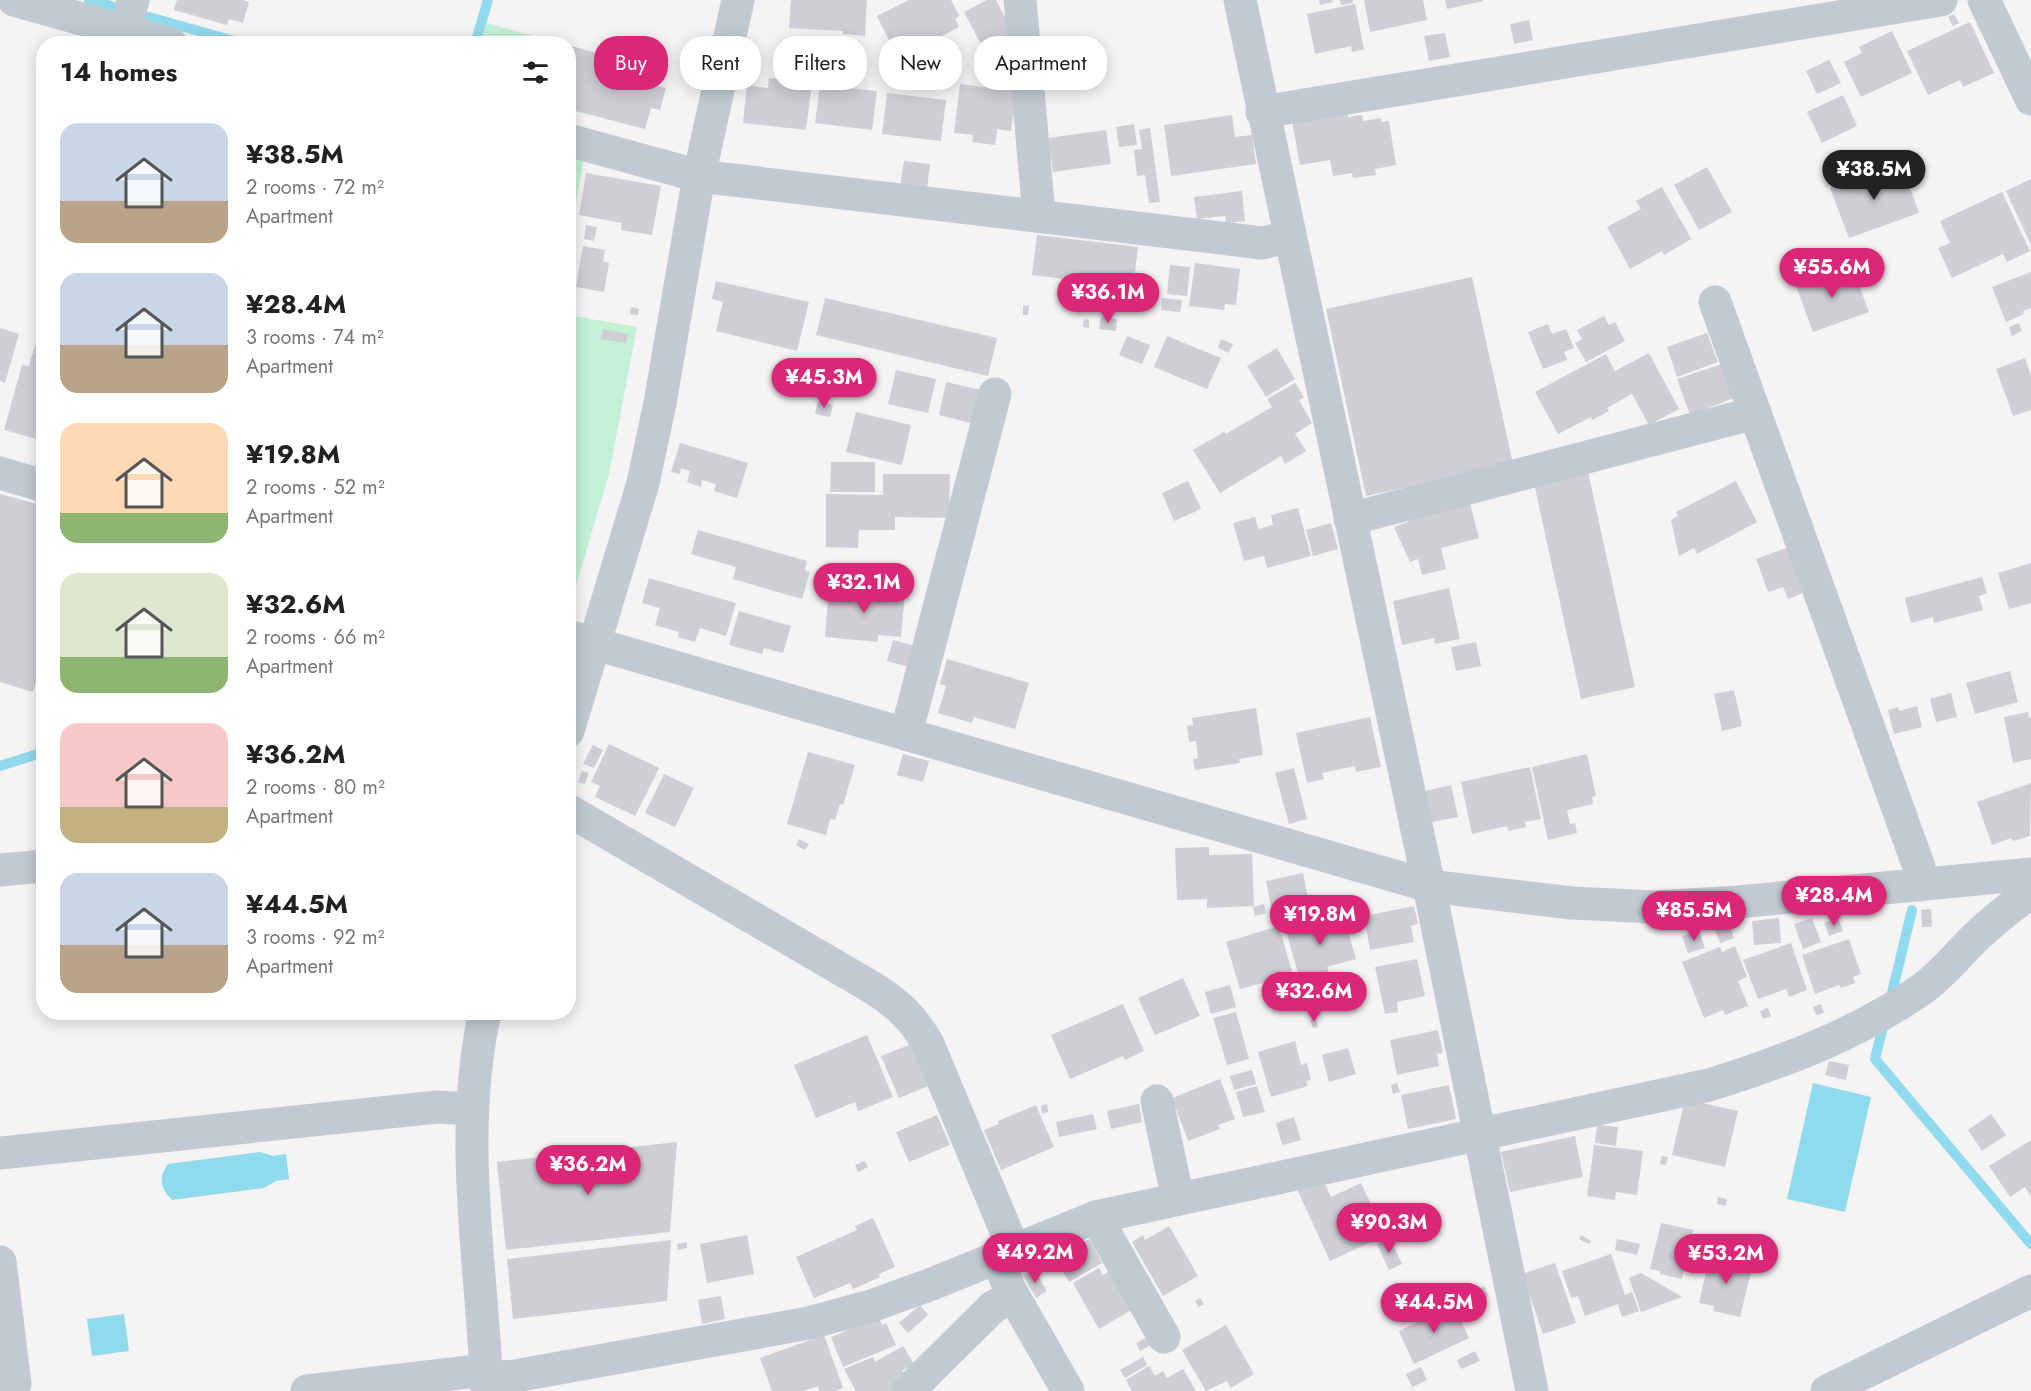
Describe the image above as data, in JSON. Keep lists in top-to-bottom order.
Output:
{
  "page": {
    "chip": [
      "Buy",
      "Rent",
      "Filters",
      "New",
      "Apartment"
    ],
    "heading": "14 homes",
    "list": [
      {
        "name": "¥38.5M",
        "note": "2 rooms · 72 m² · Apartment"
      },
      {
        "name": "¥28.4M",
        "note": "3 rooms · 74 m² · Apartment"
      },
      {
        "name": "¥19.8M",
        "note": "2 rooms · 52 m² · Apartment"
      },
      {
        "name": "¥32.6M",
        "note": "2 rooms · 66 m² · Apartment"
      },
      {
        "name": "¥36.2M",
        "note": "2 rooms · 80 m² · Apartment"
      },
      {
        "name": "¥44.5M",
        "note": "3 rooms · 92 m² · Apartment"
      }
    ],
    "price": [
      "¥38.5M",
      "¥55.6M",
      "¥36.1M",
      "¥45.3M",
      "¥32.1M",
      "¥28.4M",
      "¥85.5M",
      "¥19.8M",
      "¥32.6M",
      "¥36.2M",
      "¥90.3M",
      "¥49.2M",
      "¥53.2M",
      "¥44.5M"
    ]
  }
}
